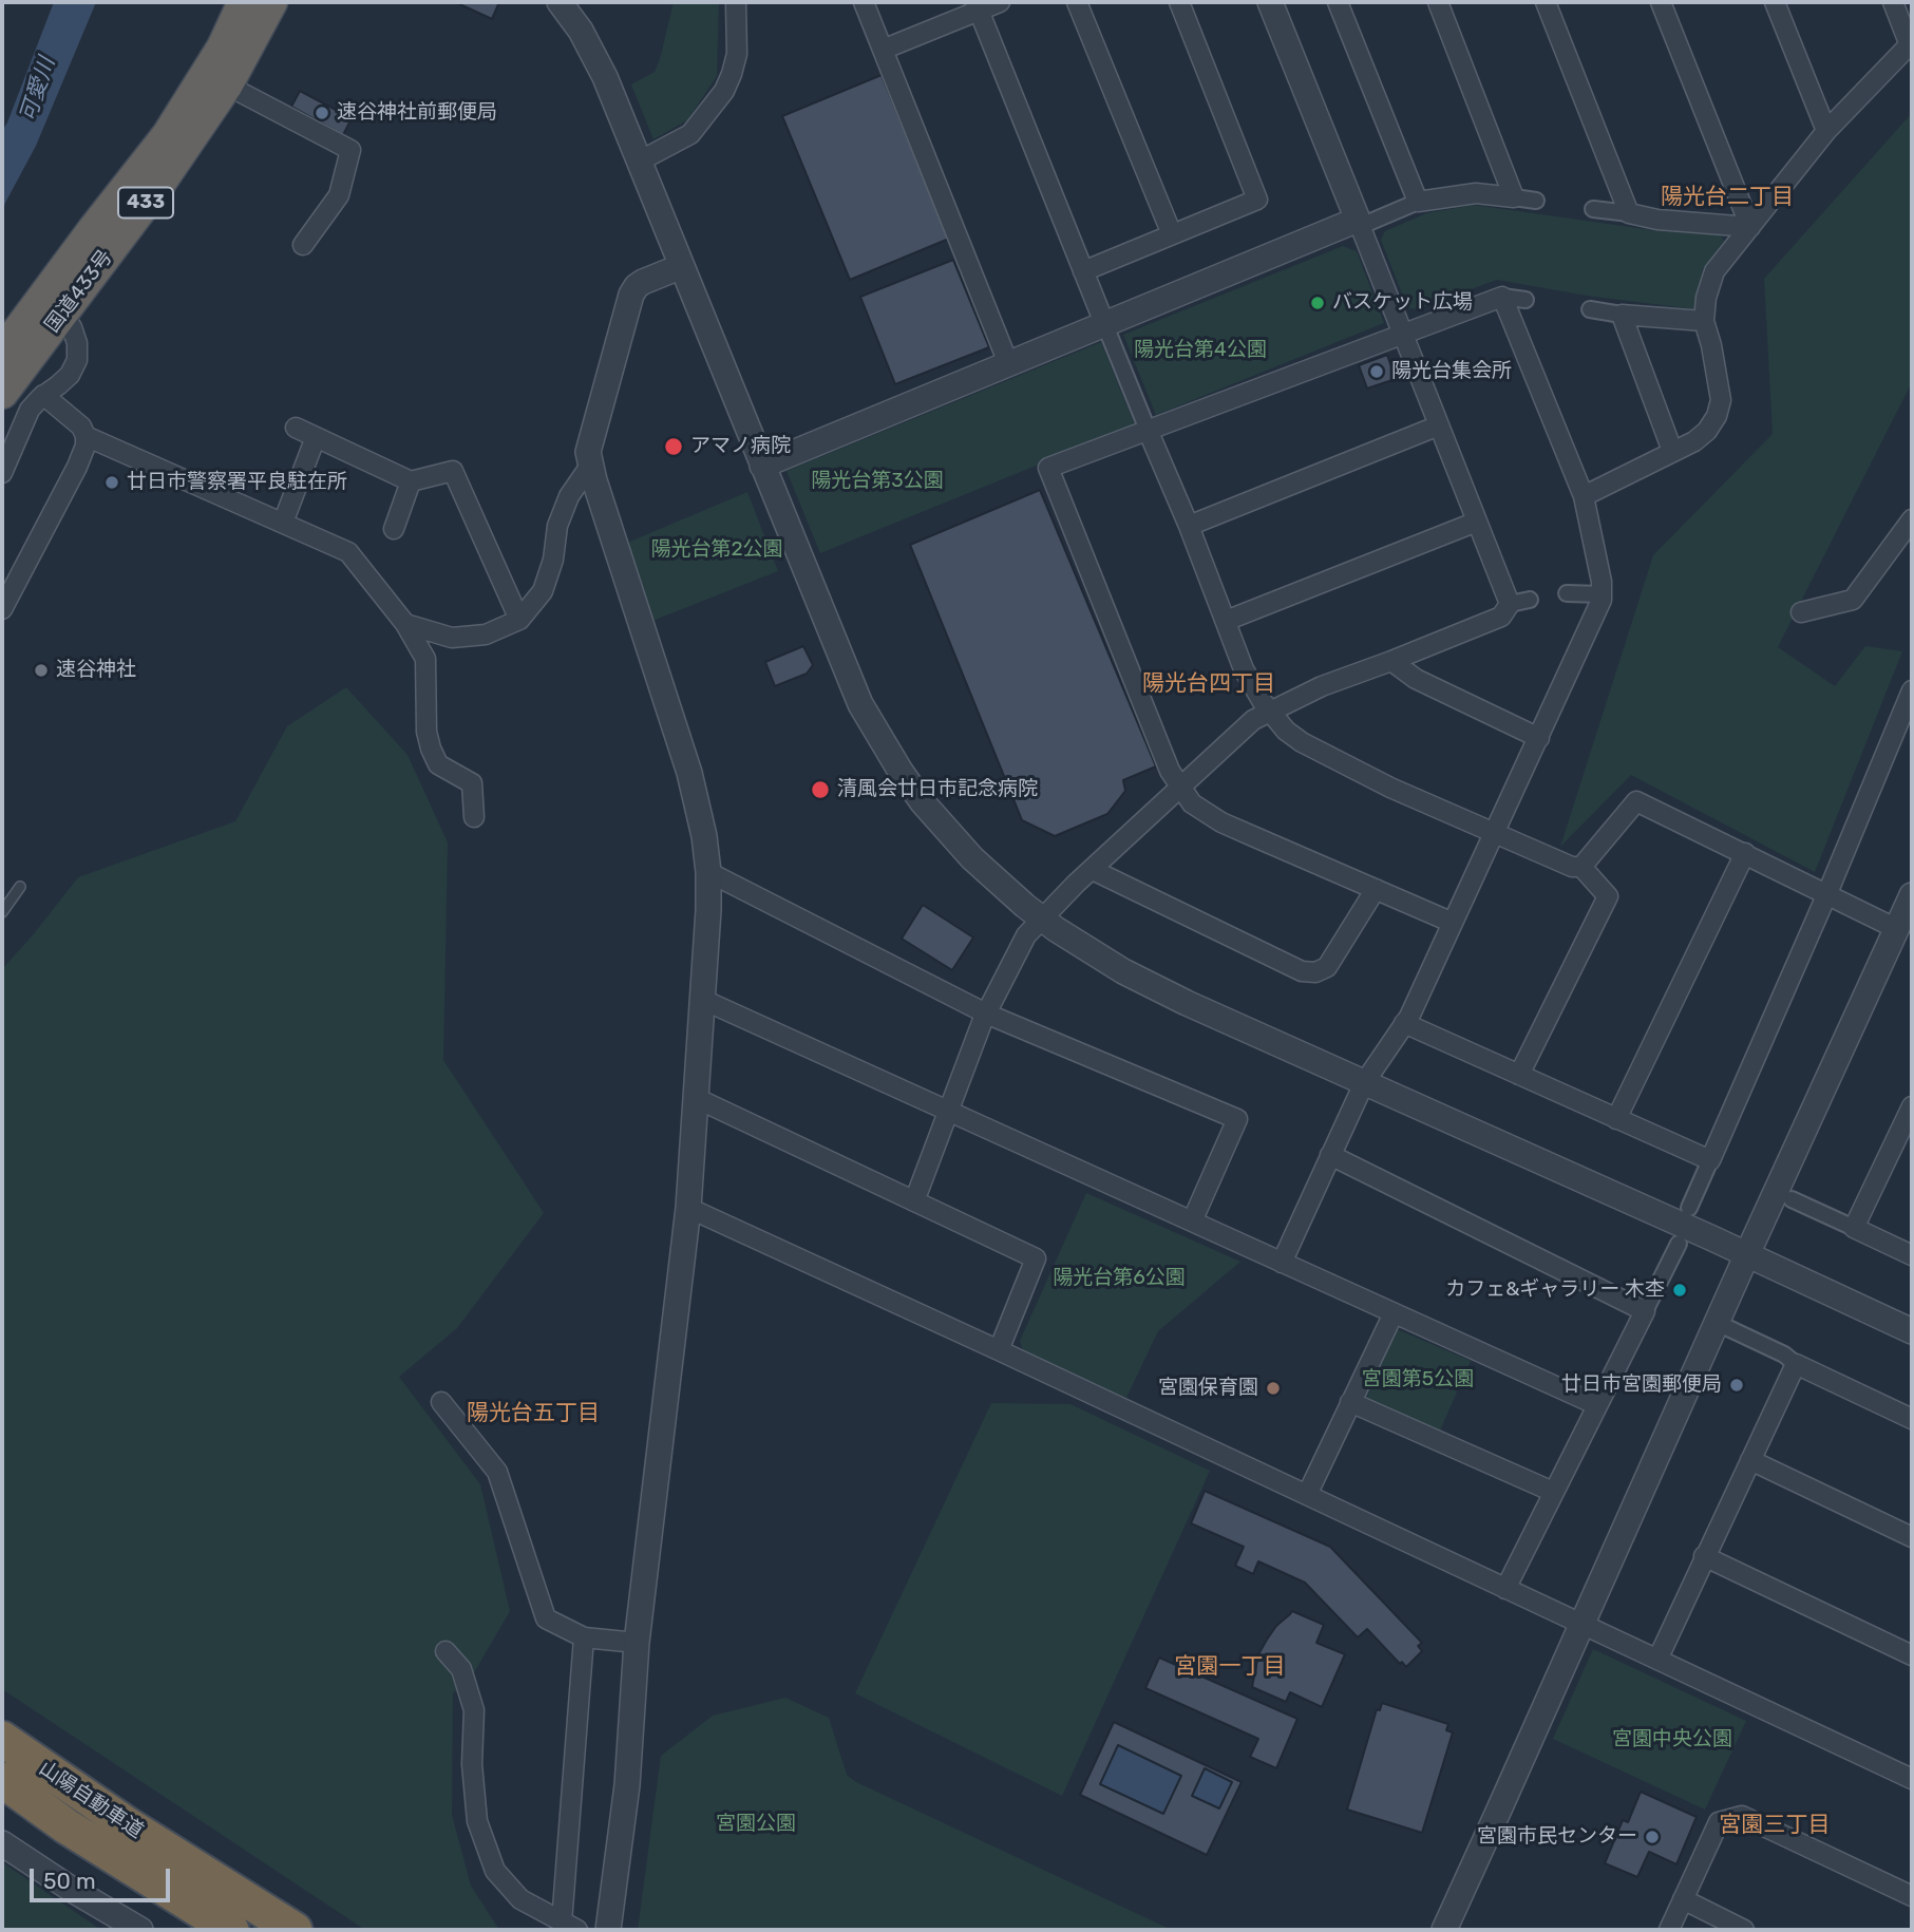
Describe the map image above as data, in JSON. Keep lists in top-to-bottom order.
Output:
{
  "streets": {
    "highway": ["433", "国道433号", "山陽自動車道"]
  },
  "districts": [
    "陽光台二丁目",
    "陽光台四丁目",
    "陽光台五丁目",
    "宮園一丁目",
    "宮園三丁目"
  ],
  "water": ["可愛川"],
  "parks": [
    "陽光台第4公園",
    "陽光台第3公園",
    "陽光台第2公園",
    "陽光台第6公園",
    "宮園第5公園",
    "宮園中央公園",
    "宮園公園"
  ],
  "places": [
    "速谷神社前郵便局",
    "バスケット広場",
    "陽光台集会所",
    "アマノ病院",
    "廿日市警察署平良駐在所",
    "速谷神社",
    "清風会廿日市記念病院",
    "カフェ&ギャラリー 木杢",
    "廿日市宮園郵便局",
    "宮園保育園",
    "宮園市民センター"
  ],
  "scale_bar": "50 m"
}
